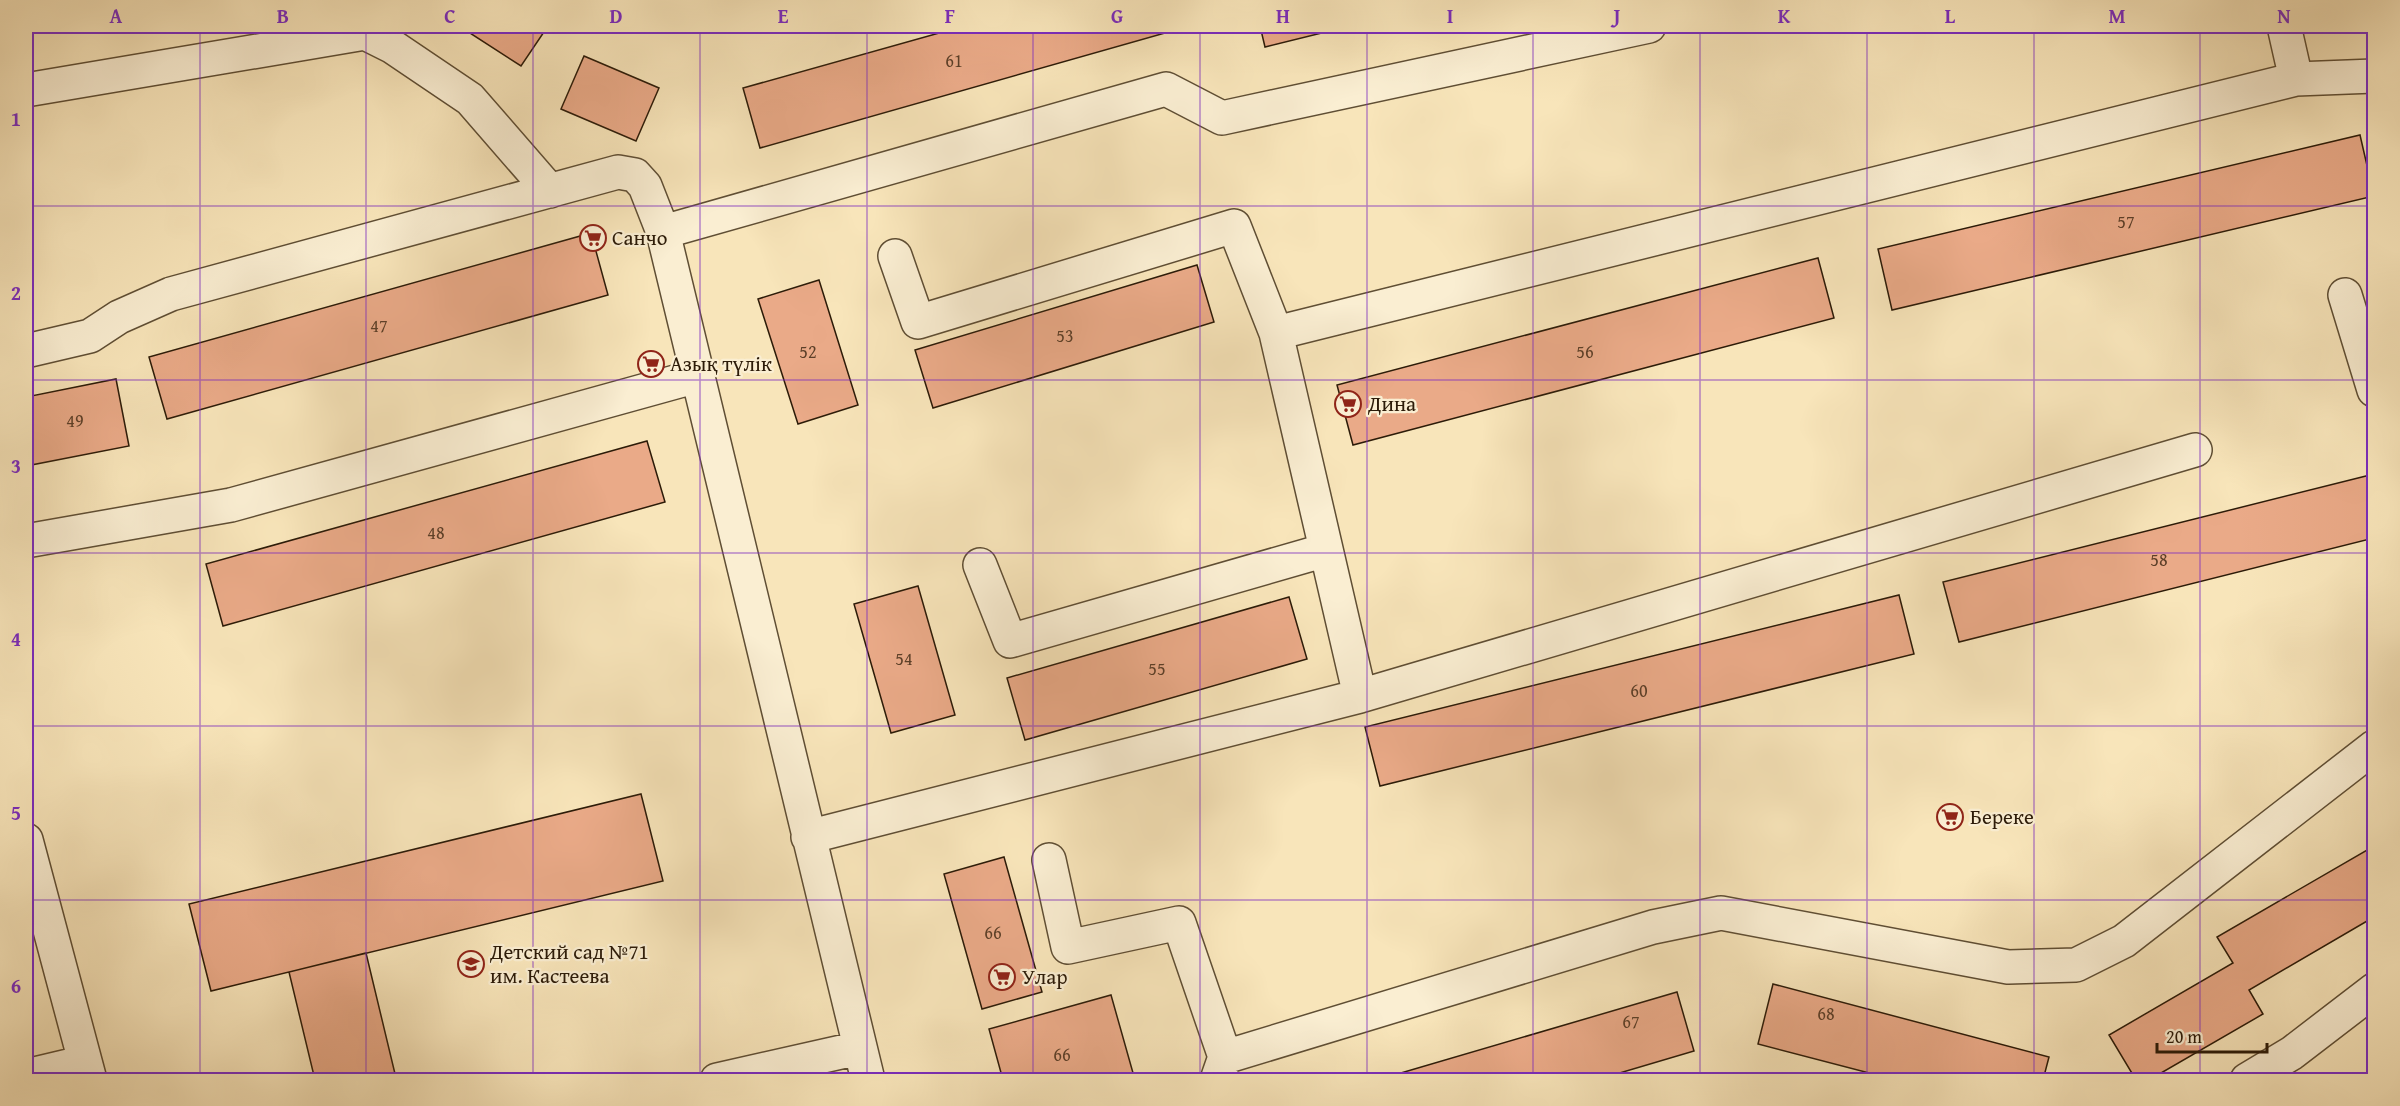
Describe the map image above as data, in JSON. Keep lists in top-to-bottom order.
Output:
{
  "places": {
    "supermarket": [
      "Санчо",
      "Азық түлік",
      "Дина",
      "Береке",
      "Улар"
    ],
    "school or university": ["Детский сад №71 им. Кастеева"]
  },
  "house_numbers": [
    "61",
    "57",
    "47",
    "53",
    "52",
    "56",
    "49",
    "48",
    "58",
    "54",
    "55",
    "60",
    "66",
    "68",
    "67",
    "66"
  ],
  "scale_bar": "20 m",
  "grid": {
    "columns": [
      "A",
      "B",
      "C",
      "D",
      "E",
      "F",
      "G",
      "H",
      "I",
      "J",
      "K",
      "L",
      "M",
      "N"
    ],
    "rows": [
      "1",
      "2",
      "3",
      "4",
      "5",
      "6"
    ]
  }
}
